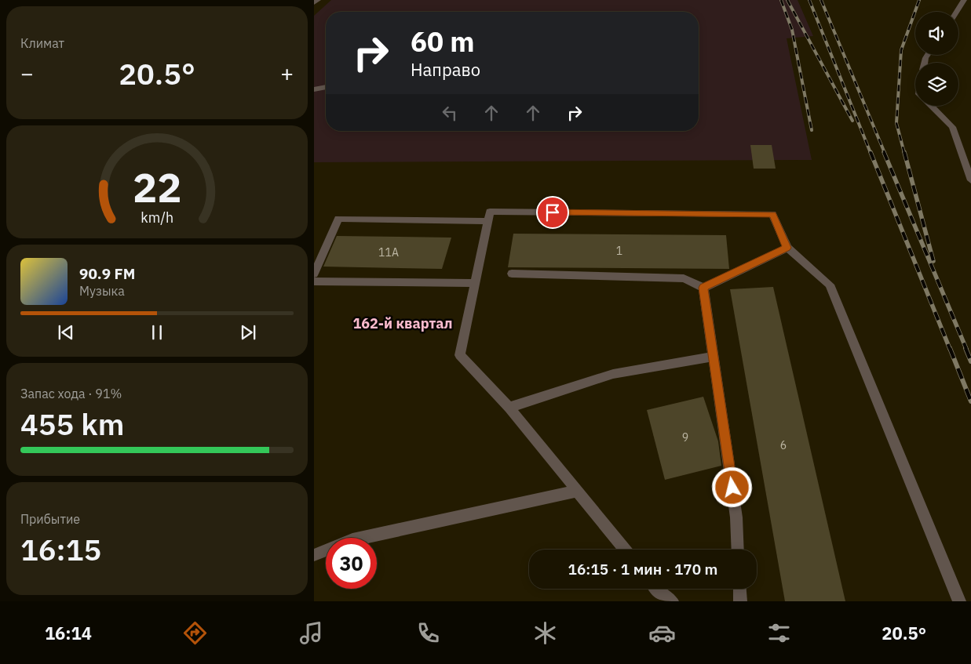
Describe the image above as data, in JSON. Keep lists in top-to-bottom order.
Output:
{
  "districts": ["162-й квартал"],
  "house_numbers": [
    "1",
    "11А",
    "9",
    "6"
  ],
  "page": {
    "tile": [
      "Климат",
      ["Запас хода · 91%", "455 km"],
      ["Прибытие", "16:15"]
    ],
    "turn": ["60 m", "Направо"],
    "heat": ["−", "20.5°", "+"],
    "song": ["90.9 FM", "Музыка"],
    "limit": "30",
    "trip": "16:15 · 1 мин · 170 m",
    "tabs": ["16:14", "20.5°"],
    "gauge": ["22", "km/h"]
  }
}
